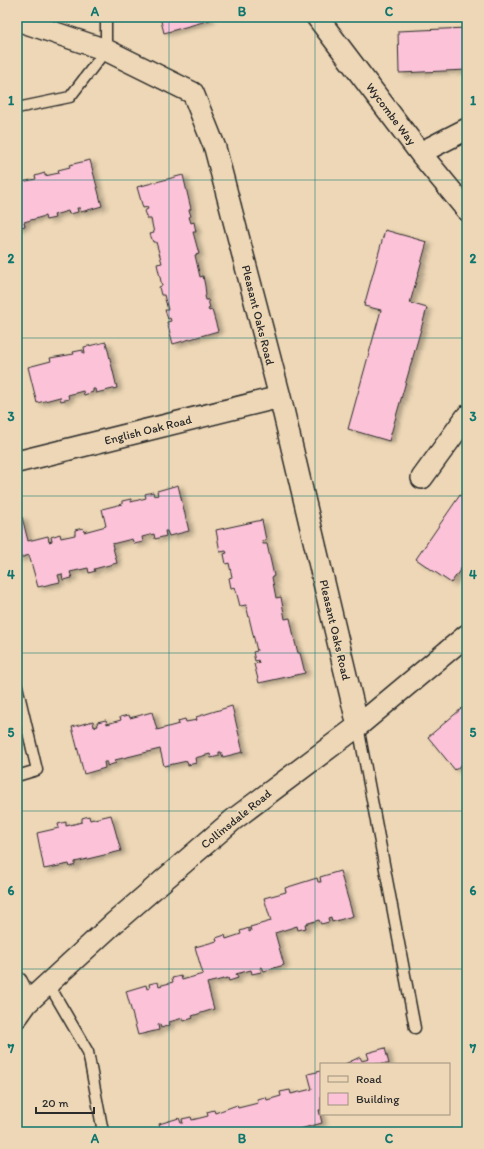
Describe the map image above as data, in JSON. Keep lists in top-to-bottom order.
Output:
{
  "streets": {
    "street": [
      "Wycombe Way",
      "Pleasant Oaks Road",
      "English Oak Road",
      "Collinsdale Road"
    ]
  },
  "crossings": [
    ["Pleasant Oaks Road", "English Oak Road"],
    ["Pleasant Oaks Road", "Collinsdale Road"]
  ],
  "legend": ["Road", "Building"],
  "scale_bar": "20 m",
  "grid": {
    "columns": ["A", "B", "C"],
    "rows": [
      "1",
      "2",
      "3",
      "4",
      "5",
      "6",
      "7"
    ]
  }
}
